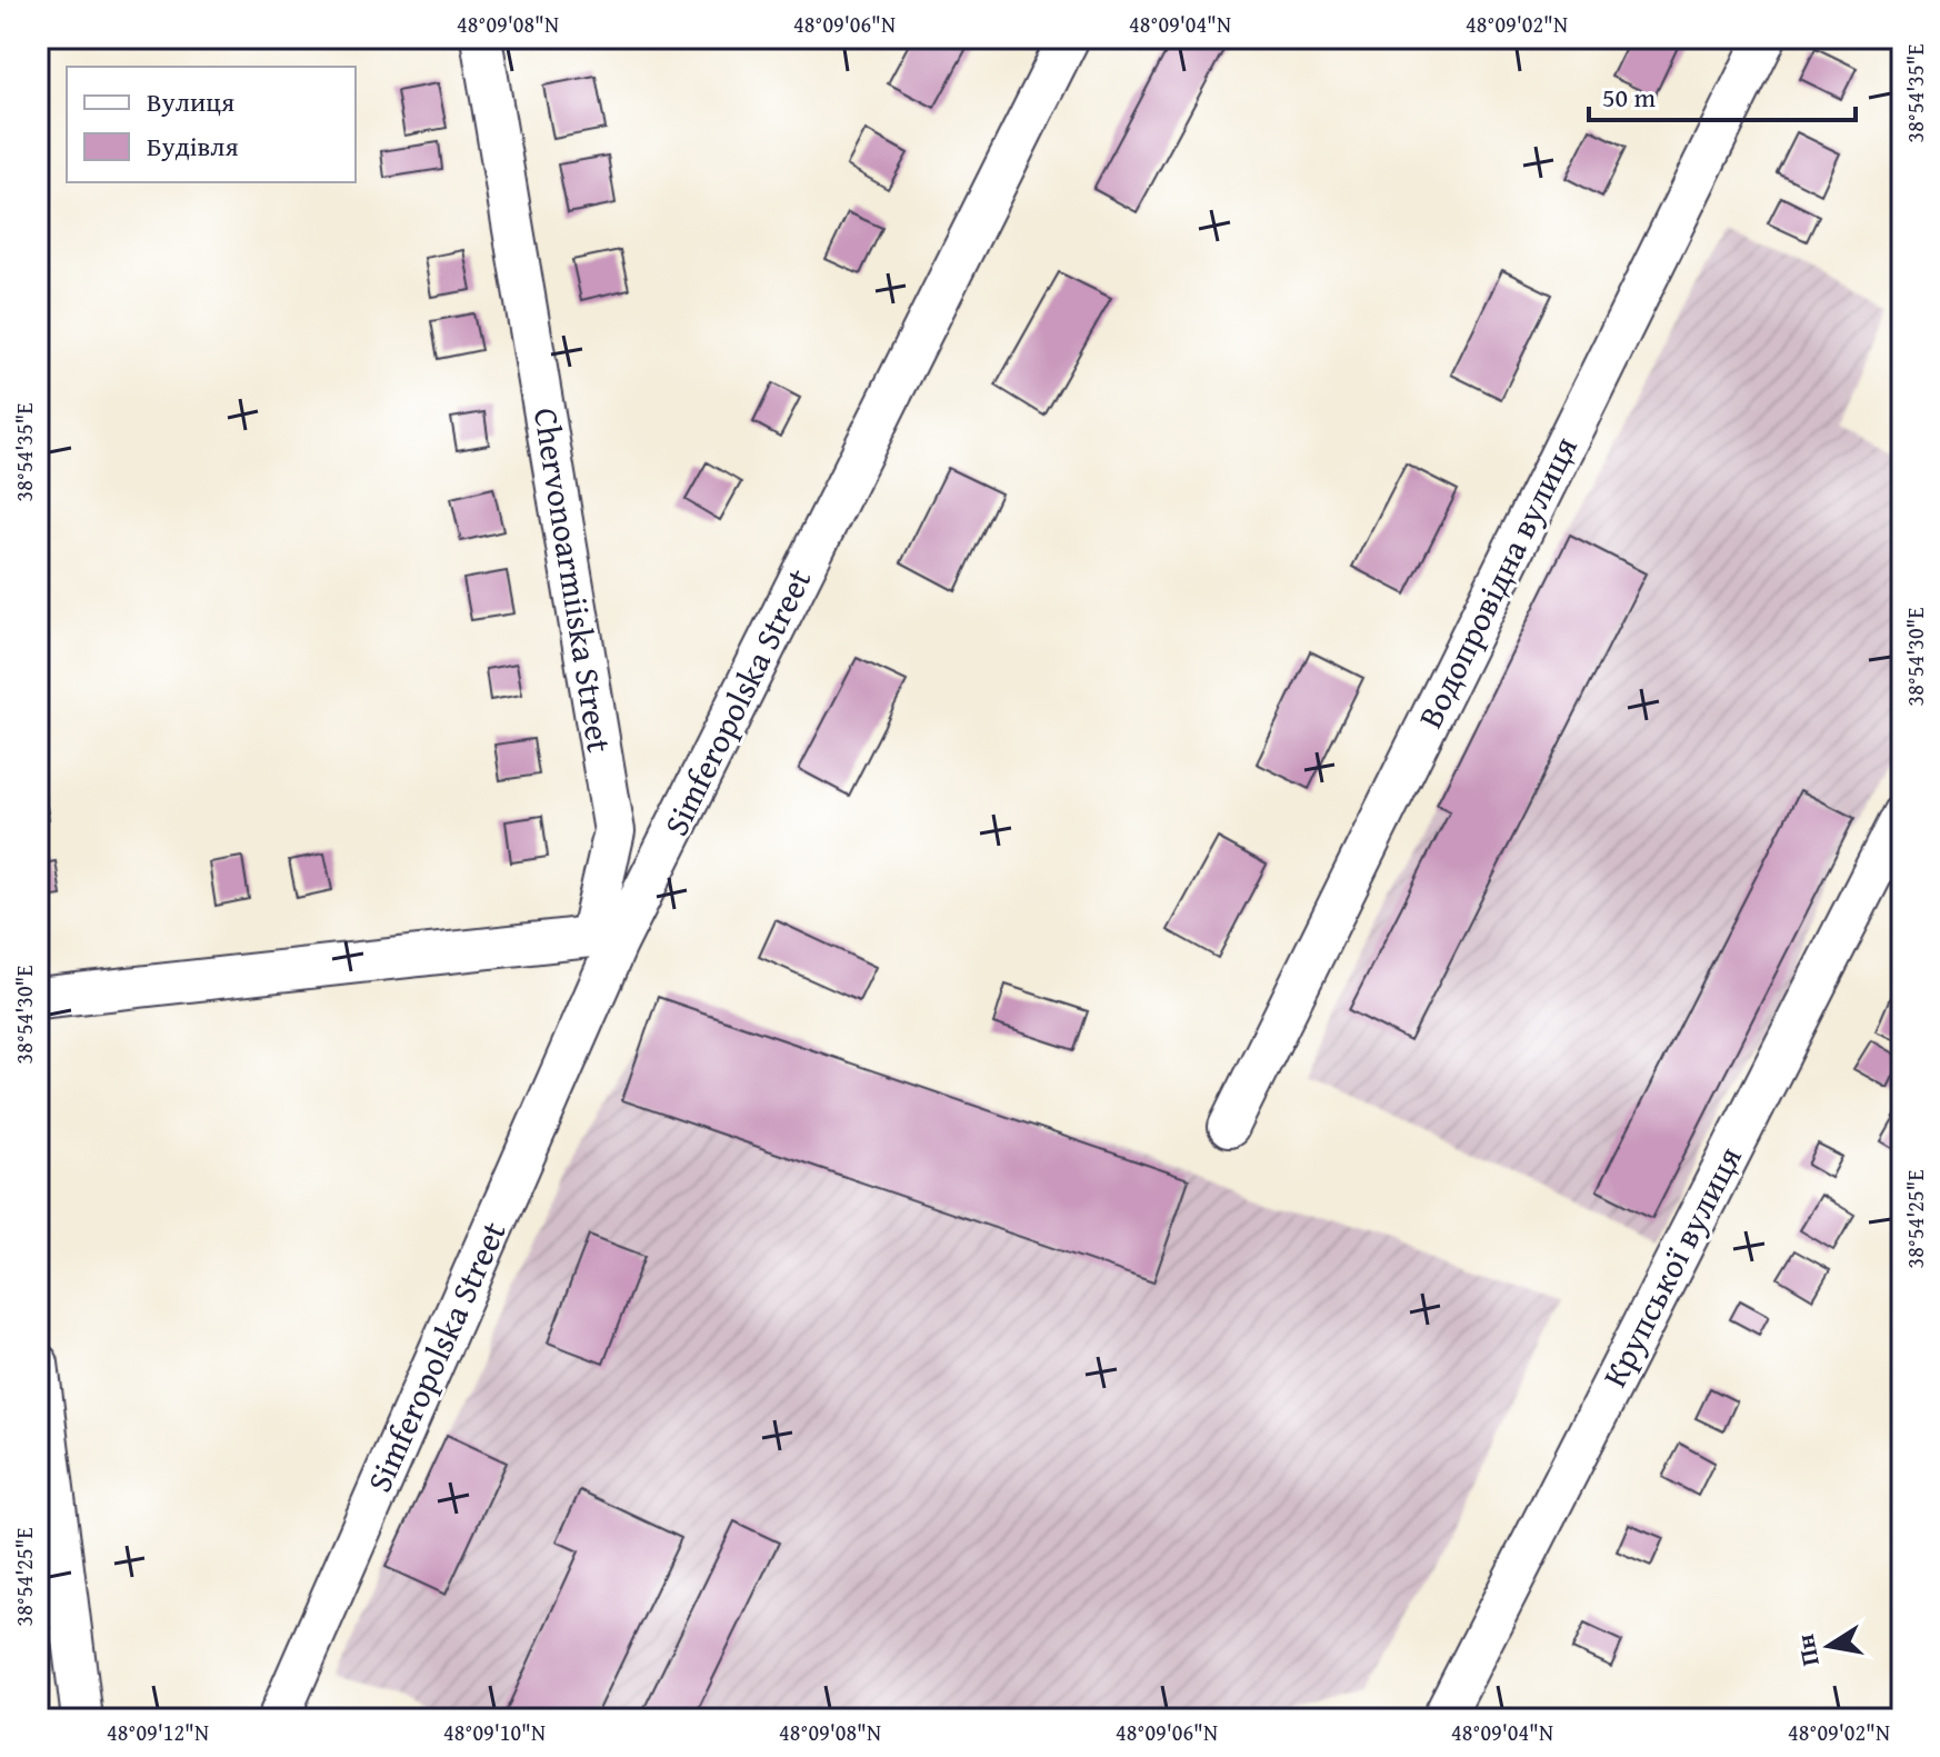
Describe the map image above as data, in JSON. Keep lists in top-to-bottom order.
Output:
{
  "streets": {
    "street": [
      "Chervonoarmiiska Street",
      "Водопровідна вулиця",
      "Simferopolska Street",
      "Крупської вулиця"
    ]
  },
  "crossings": [
    ["Chervonoarmiiska Street", "Simferopolska Street"]
  ],
  "legend": ["Вулиця", "Будівля"],
  "scale_bar": "50 m",
  "north": "left",
  "coordinates": [
    "48°09'08\"N",
    "48°09'06\"N",
    "48°09'04\"N",
    "48°09'02\"N",
    "38°54'35\"E",
    "38°54'30\"E",
    "38°54'25\"E",
    "48°09'12\"N",
    "48°09'10\"N"
  ]
}
